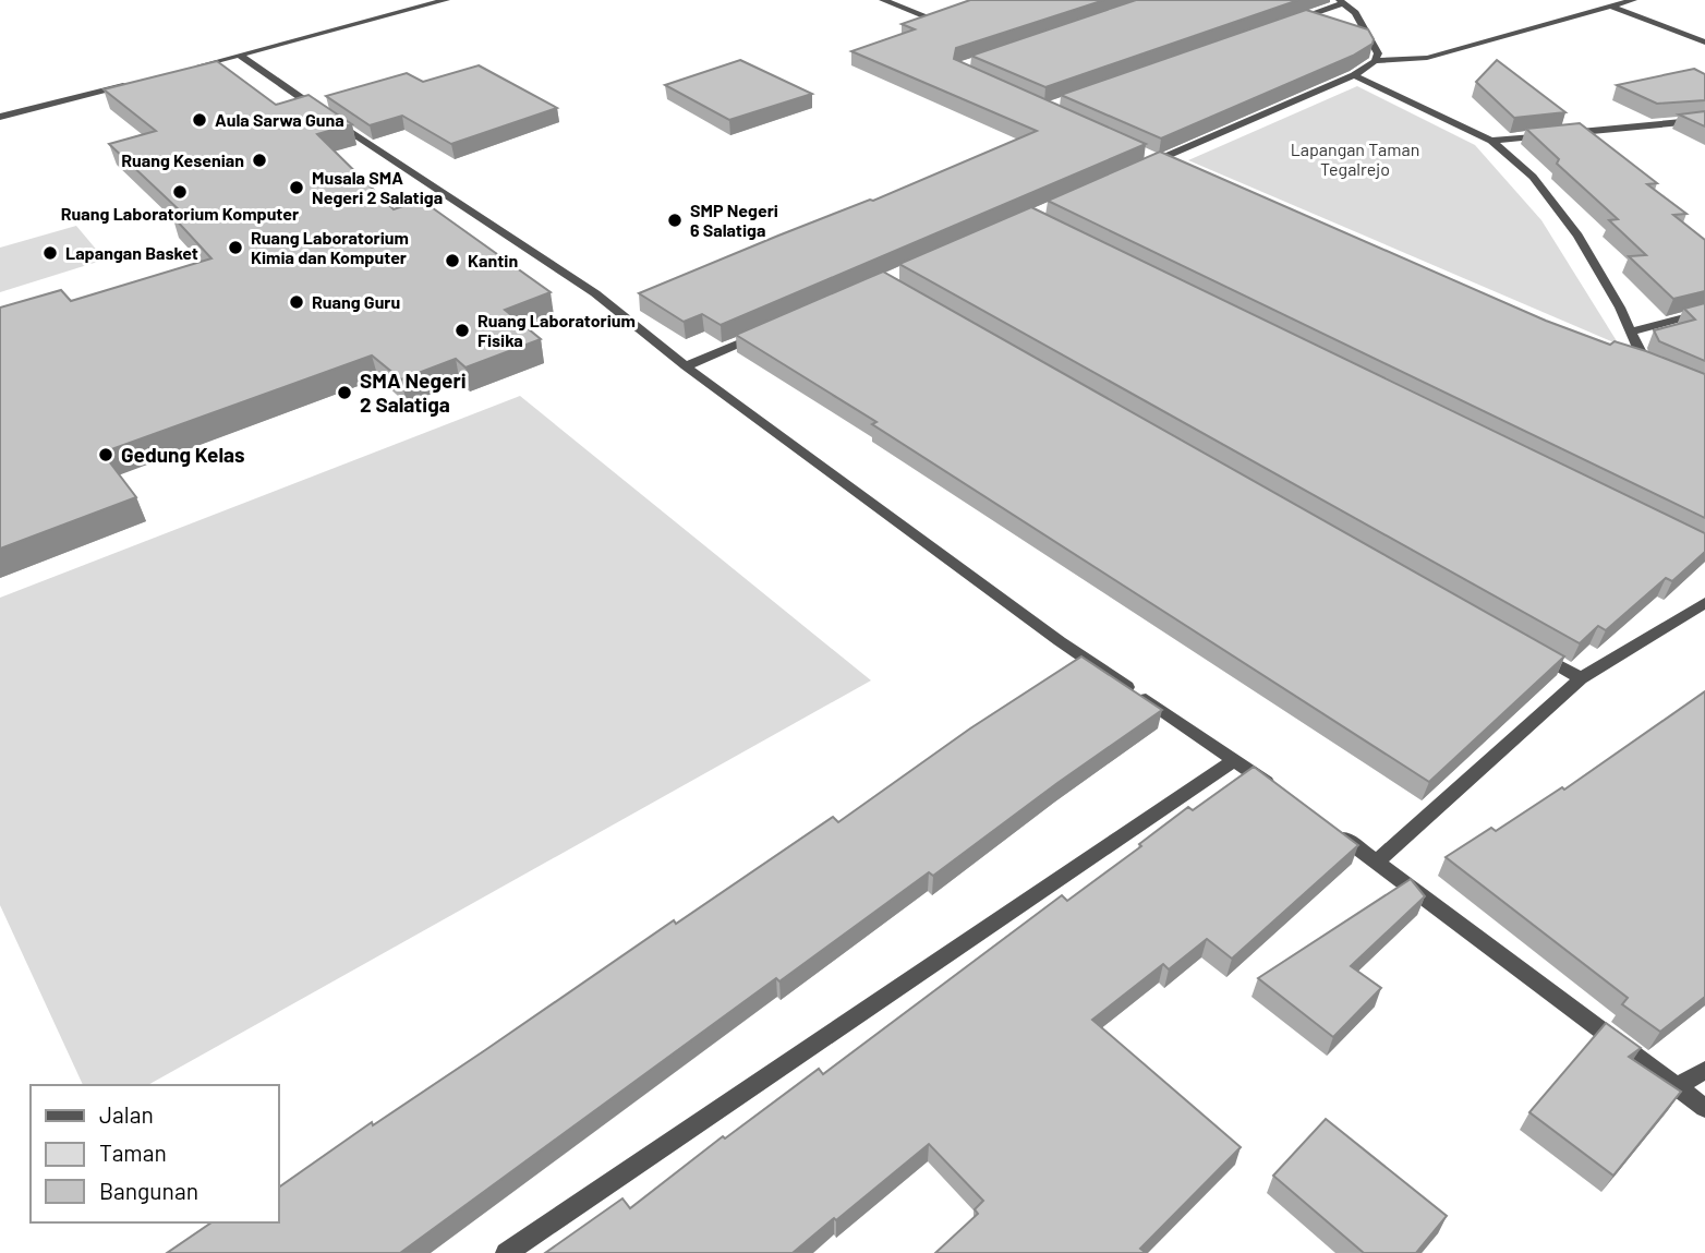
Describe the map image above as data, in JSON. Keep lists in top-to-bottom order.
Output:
{
  "parks": ["Lapangan Taman Tegalrejo"],
  "places": [
    "Aula Sarwa Guna",
    "Ruang Kesenian",
    "Musala SMA Negeri 2 Salatiga",
    "Ruang Laboratorium Komputer",
    "SMP Negeri 6 Salatiga",
    "Ruang Laboratorium Kimia dan Komputer",
    "Lapangan Basket",
    "Kantin",
    "Ruang Guru",
    "Ruang Laboratorium Fisika",
    "SMA Negeri 2 Salatiga",
    "Gedung Kelas"
  ],
  "legend": ["Jalan", "Taman", "Bangunan"]
}
